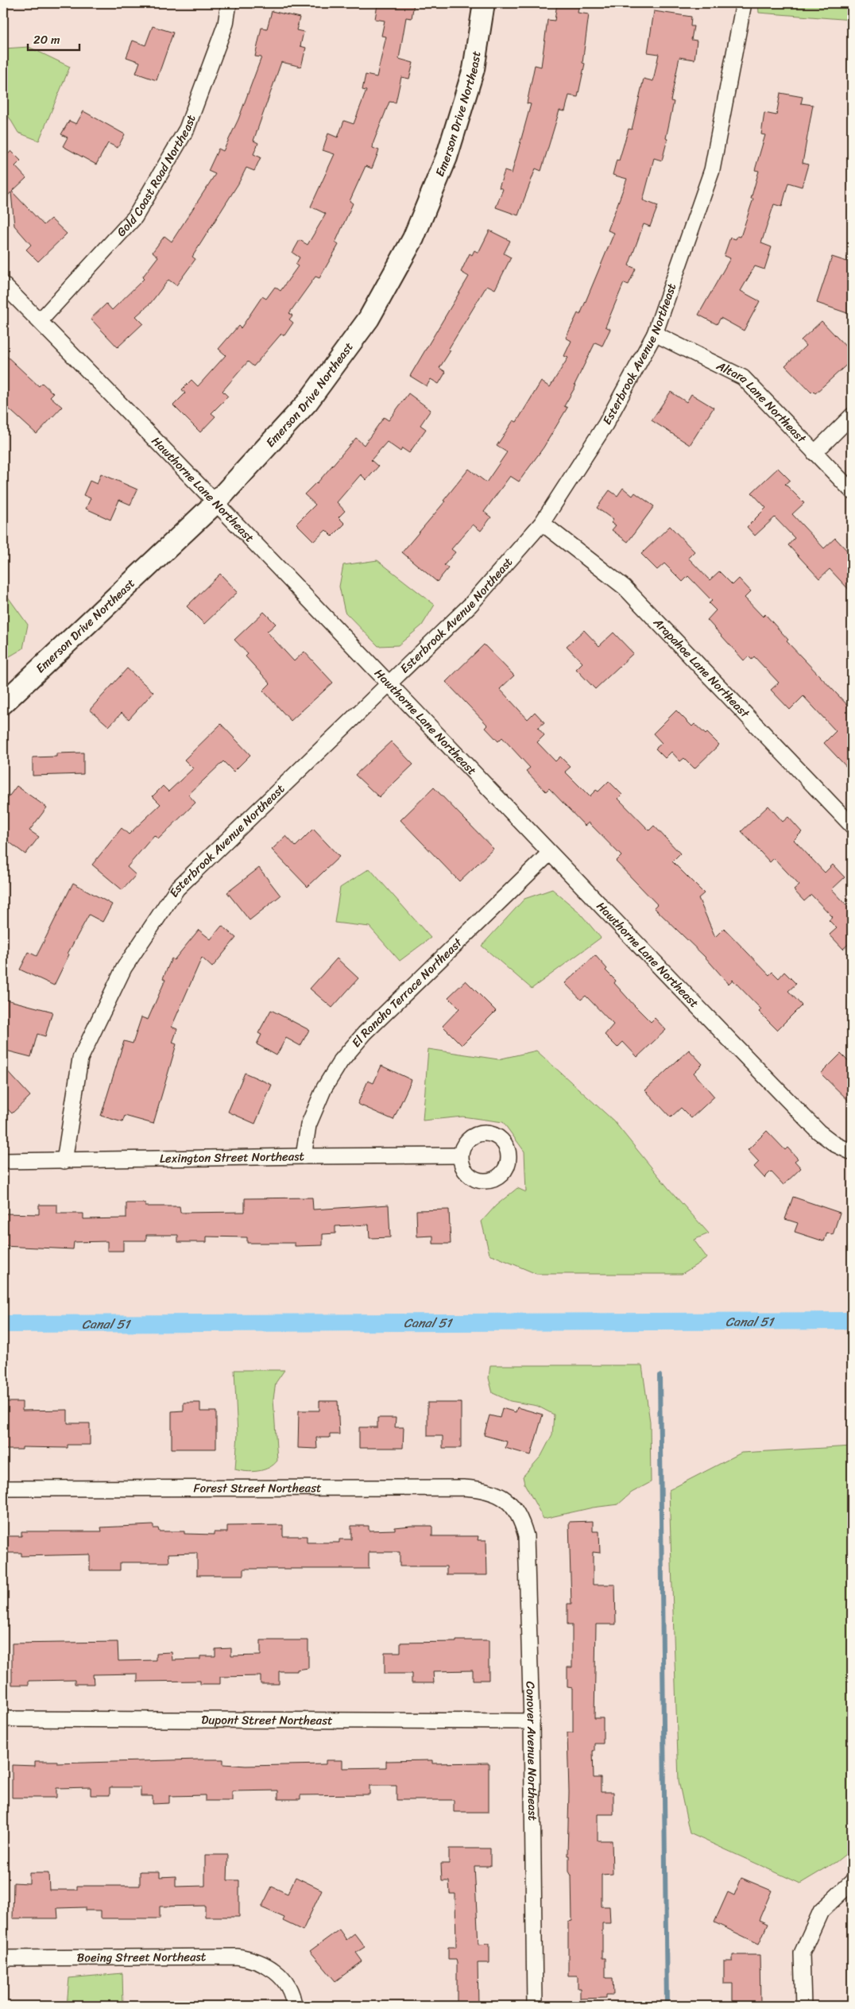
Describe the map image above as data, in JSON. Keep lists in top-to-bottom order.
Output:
{
  "streets": {
    "street": [
      "Emerson Drive Northeast",
      "Gold Coast Road Northeast",
      "Esterbrook Avenue Northeast",
      "Altara Lane Northeast",
      "Hawthorne Lane Northeast",
      "Arapahoe Lane Northeast",
      "El Rancho Terrace Northeast",
      "Lexington Street Northeast",
      "Forest Street Northeast",
      "Dupont Street Northeast",
      "Conover Avenue Northeast",
      "Boeing Street Northeast"
    ]
  },
  "crossings": [
    ["Emerson Drive Northeast", "Hawthorne Lane Northeast"],
    ["Gold Coast Road Northeast", "Hawthorne Lane Northeast"],
    ["Esterbrook Avenue Northeast", "Altara Lane Northeast"],
    ["Esterbrook Avenue Northeast", "Hawthorne Lane Northeast"],
    ["Esterbrook Avenue Northeast", "Arapahoe Lane Northeast"],
    ["Esterbrook Avenue Northeast", "Lexington Street Northeast"],
    ["Hawthorne Lane Northeast", "El Rancho Terrace Northeast"],
    ["El Rancho Terrace Northeast", "Lexington Street Northeast"],
    ["Forest Street Northeast", "Conover Avenue Northeast"],
    ["Dupont Street Northeast", "Conover Avenue Northeast"]
  ],
  "water": ["Canal 51"],
  "scale_bar": "20 m"
}
